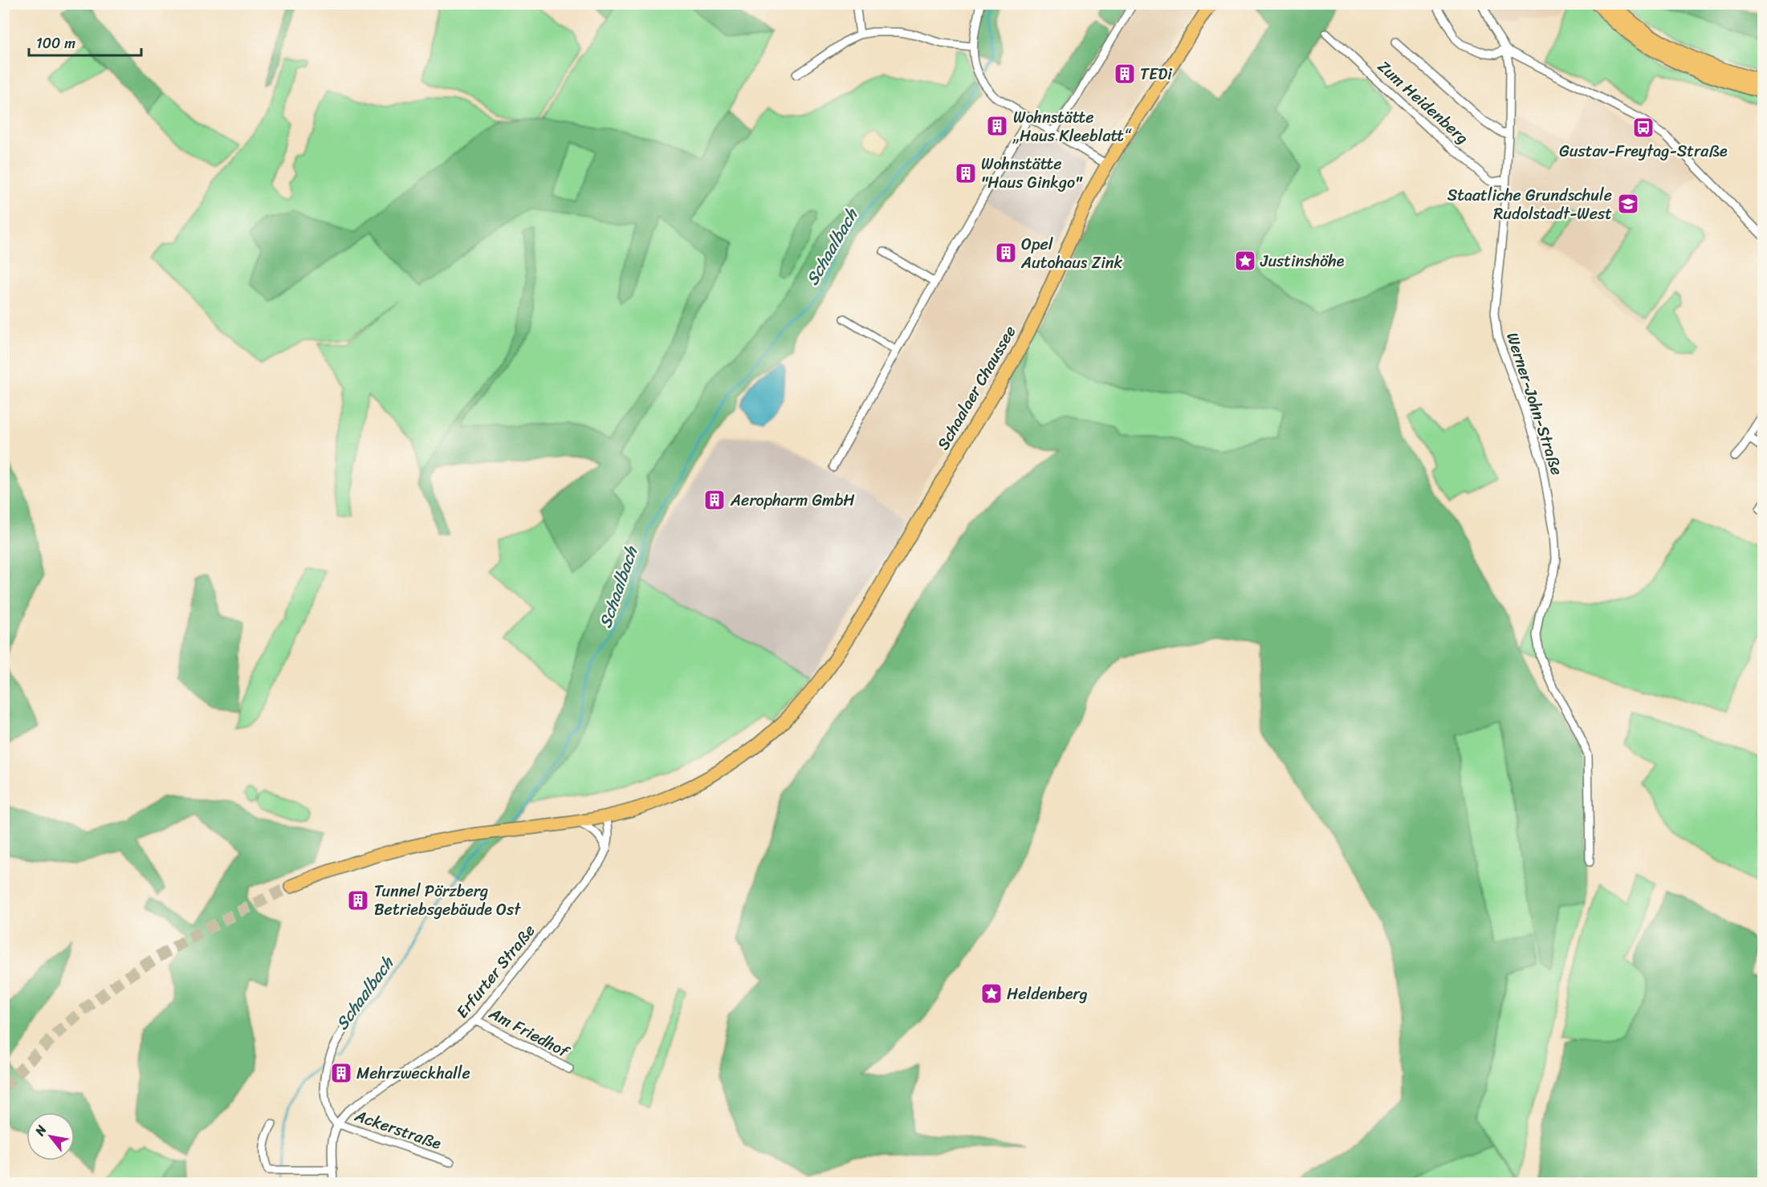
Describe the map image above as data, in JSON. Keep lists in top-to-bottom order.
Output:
{
  "streets": {
    "main road": ["Schaalaer Chaussee"],
    "street": [
      "Zum Heidenberg",
      "Werner-John-Straße",
      "Erfurter Straße",
      "Am Friedhof",
      "Ackerstraße"
    ]
  },
  "crossings": [
    ["Zum Heidenberg", "Werner-John-Straße"],
    ["Schaalaer Chaussee", "Erfurter Straße"],
    ["Erfurter Straße", "Am Friedhof"],
    ["Erfurter Straße", "Ackerstraße"]
  ],
  "water": ["Schaalbach"],
  "places": {
    "building": [
      "TEDi",
      "Wohnstätte „Haus Kleeblatt“",
      "Wohnstätte \"Haus Ginkgo\"",
      "Opel Autohaus Zink",
      "Aeropharm GmbH",
      "Tunnel Pörzberg Betriebsgebäude Ost",
      "Mehrzweckhalle"
    ],
    "bus stop": ["Gustav-Freytag-Straße"],
    "school or university": ["Staatliche Grundschule Rudolstadt-West"],
    "place": ["Justinshöhe", "Heldenberg"]
  },
  "scale_bar": "100 m",
  "north": "top left"
}
